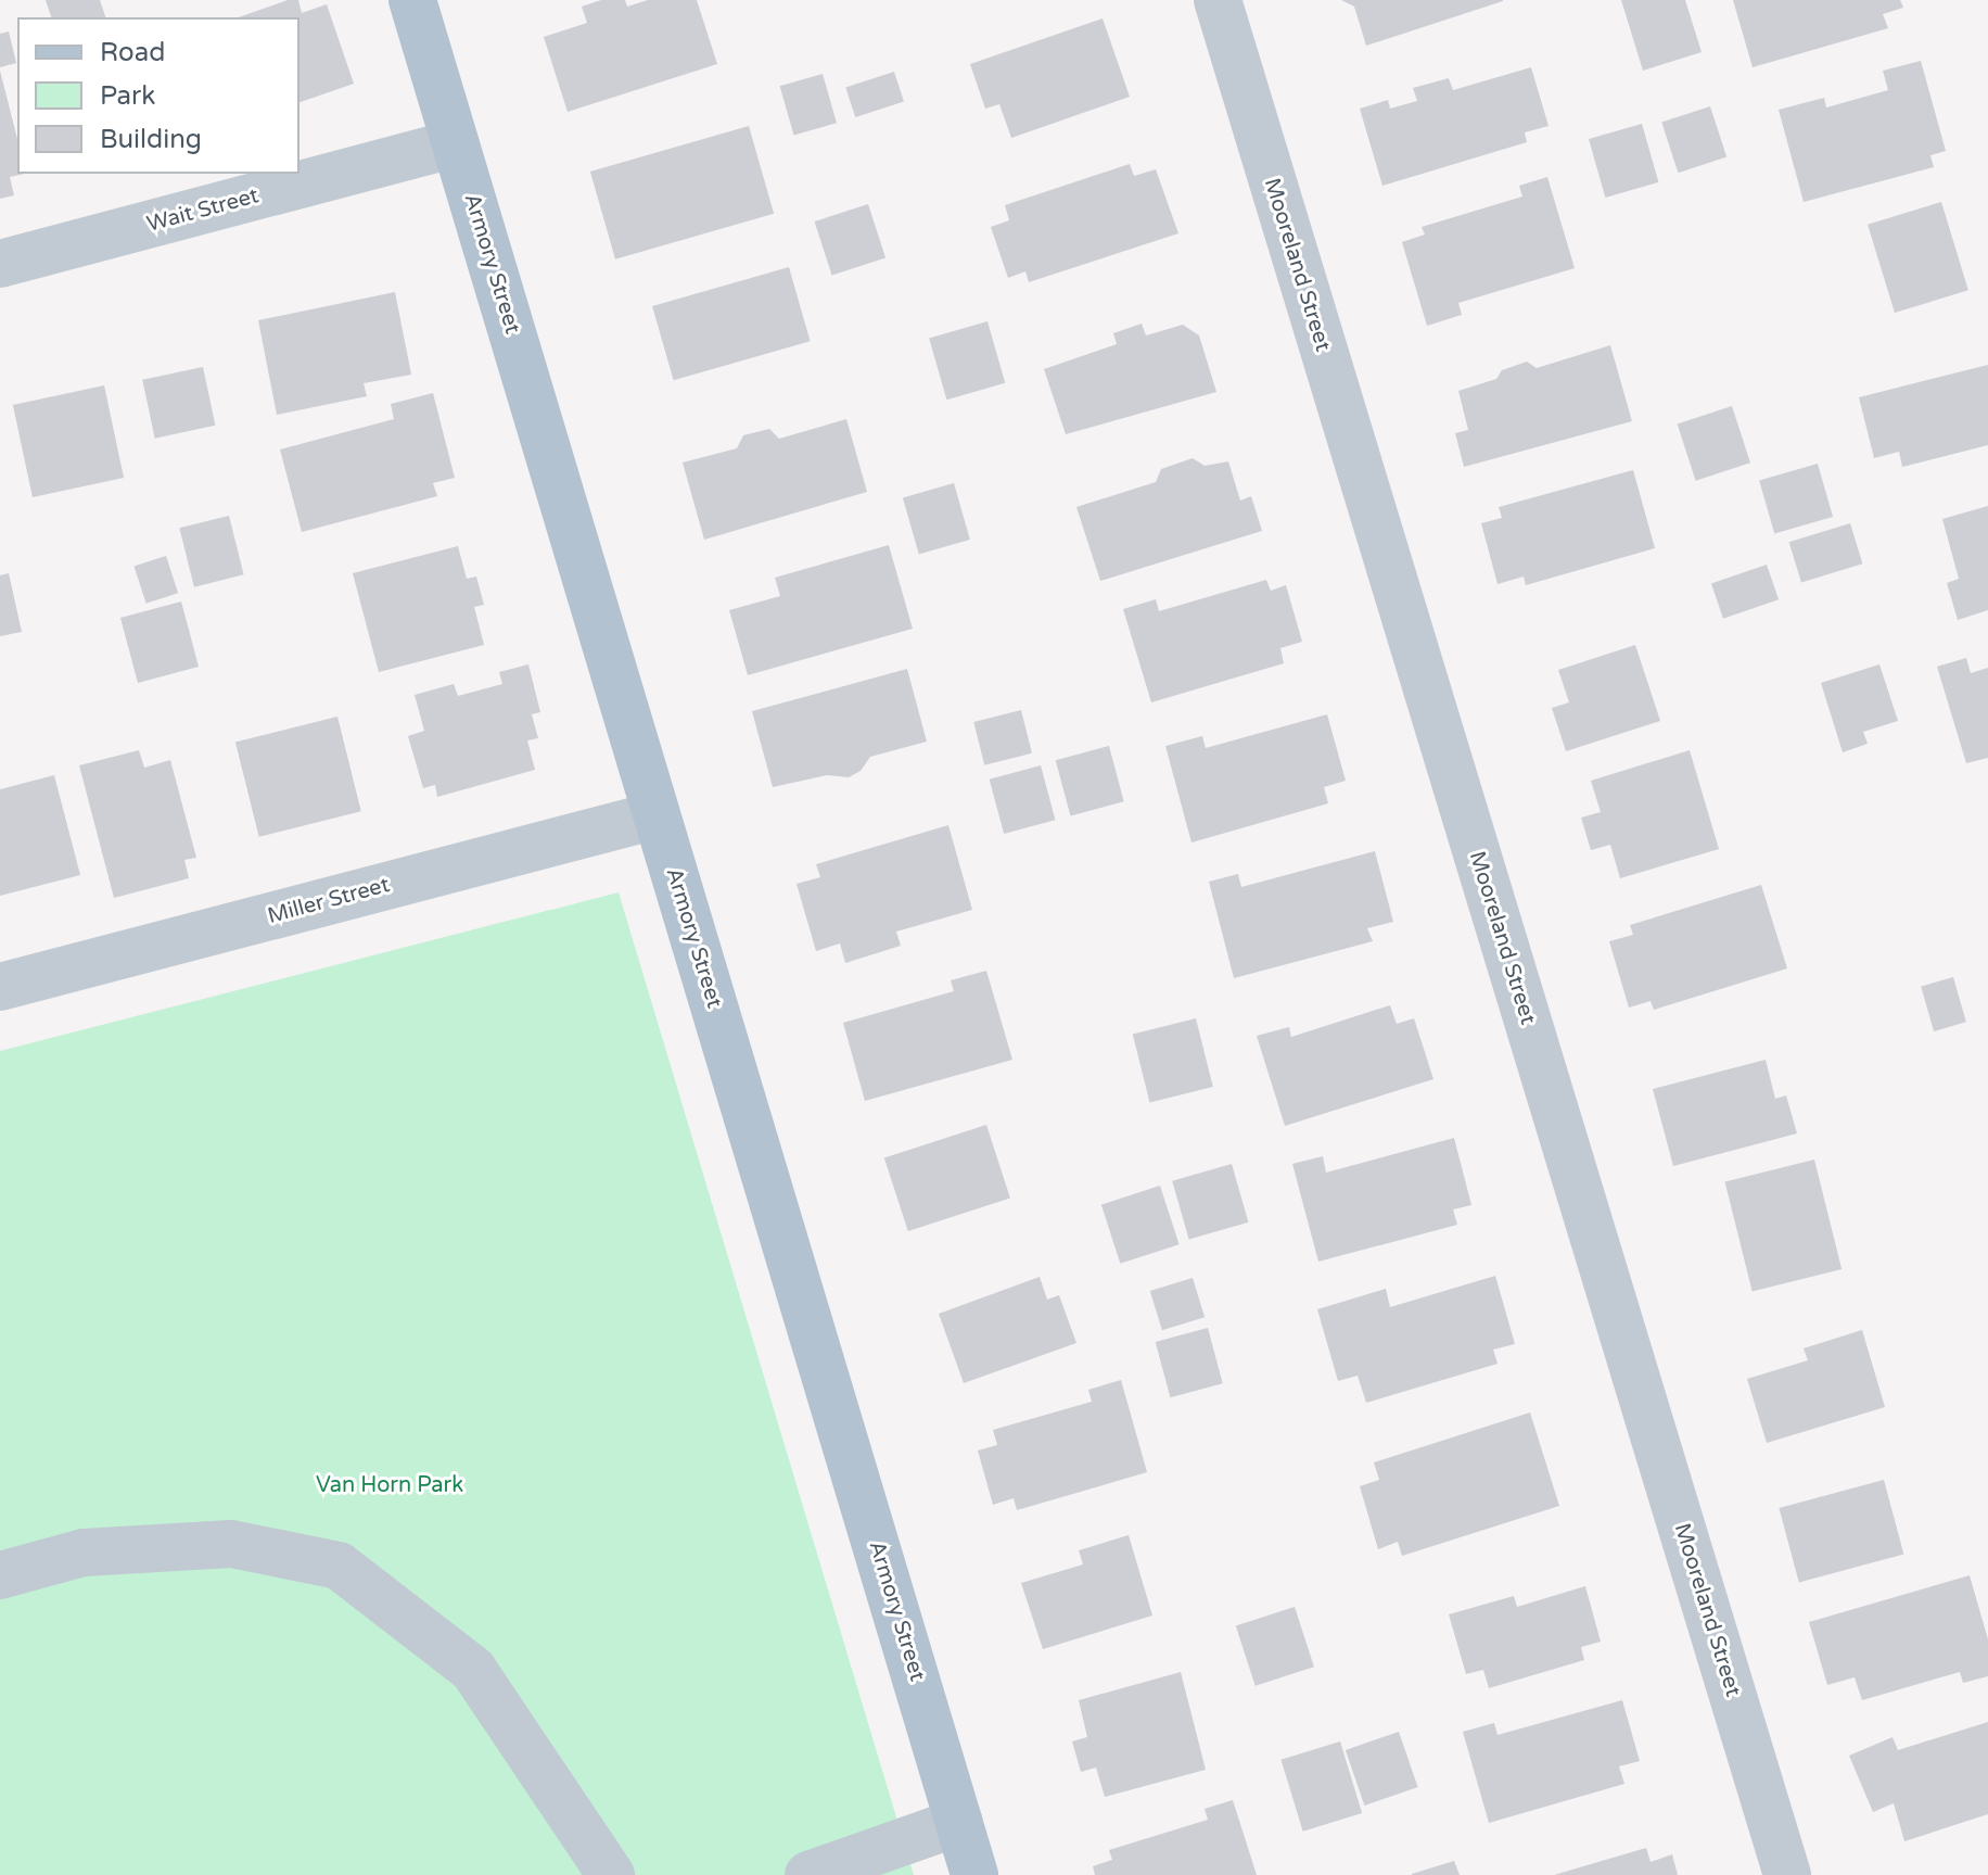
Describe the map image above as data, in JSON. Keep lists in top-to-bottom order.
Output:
{
  "streets": {
    "main road": ["Armory Street"],
    "street": ["Wait Street", "Mooreland Street", "Miller Street"]
  },
  "crossings": [
    ["Wait Street", "Armory Street"],
    ["Armory Street", "Miller Street"]
  ],
  "parks": ["Van Horn Park"],
  "legend": ["Road", "Park", "Building"]
}
